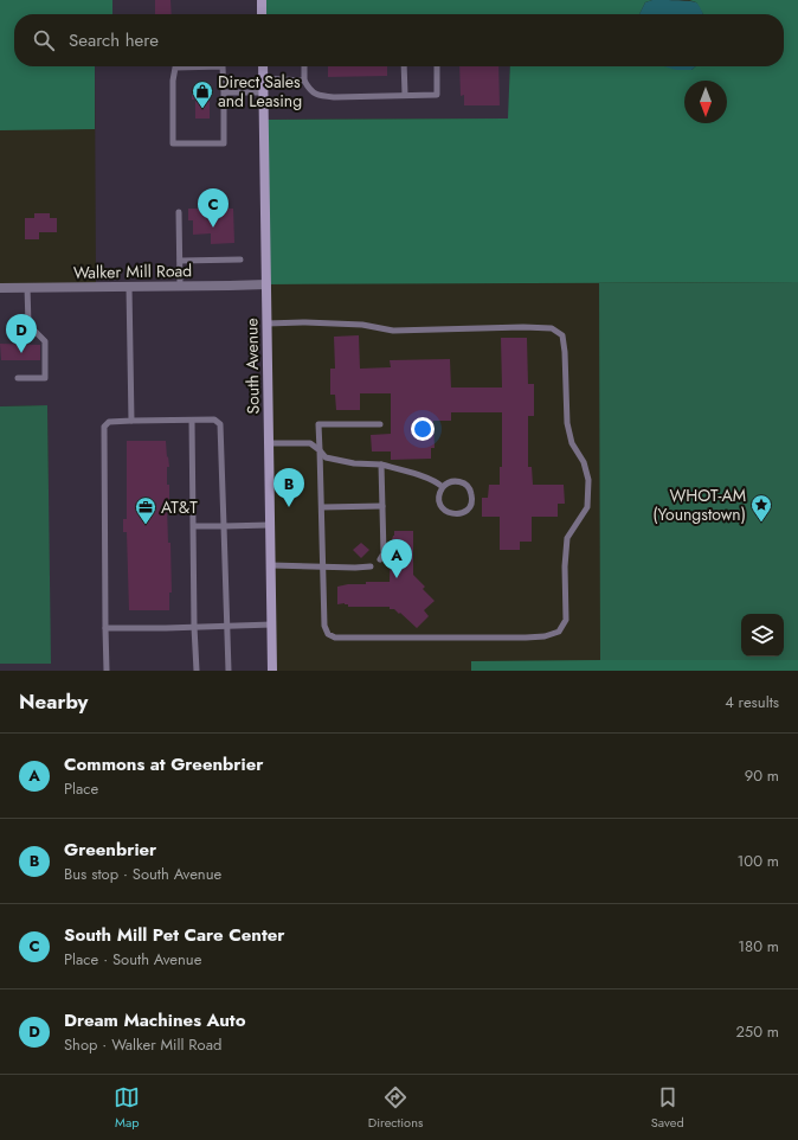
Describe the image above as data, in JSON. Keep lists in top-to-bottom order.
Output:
{
  "streets": {
    "main road": ["South Avenue"],
    "street": ["Walker Mill Road"]
  },
  "crossings": [
    ["Walker Mill Road", "South Avenue"]
  ],
  "places": {
    "shop": ["Direct Sales and Leasing"],
    "place": ["WHOT-AM (Youngstown)"],
    "office": ["AT&T"]
  },
  "north": "bottom",
  "page": {
    "search": "Search here",
    "pins": [
      "C",
      "D",
      "B",
      "A"
    ],
    "heading": ["Nearby", "4 results"],
    "list": [
      {
        "mark": "A",
        "name": "Commons at Greenbrier",
        "note": "Place",
        "value": "90 m"
      },
      {
        "mark": "B",
        "name": "Greenbrier",
        "note": "Bus stop · South Avenue",
        "value": "100 m"
      },
      {
        "mark": "C",
        "name": "South Mill Pet Care Center",
        "note": "Place · South Avenue",
        "value": "180 m"
      },
      {
        "mark": "D",
        "name": "Dream Machines Auto",
        "note": "Shop · Walker Mill Road",
        "value": "250 m"
      }
    ],
    "nav": ["Map", "Directions", "Saved"]
  }
}
